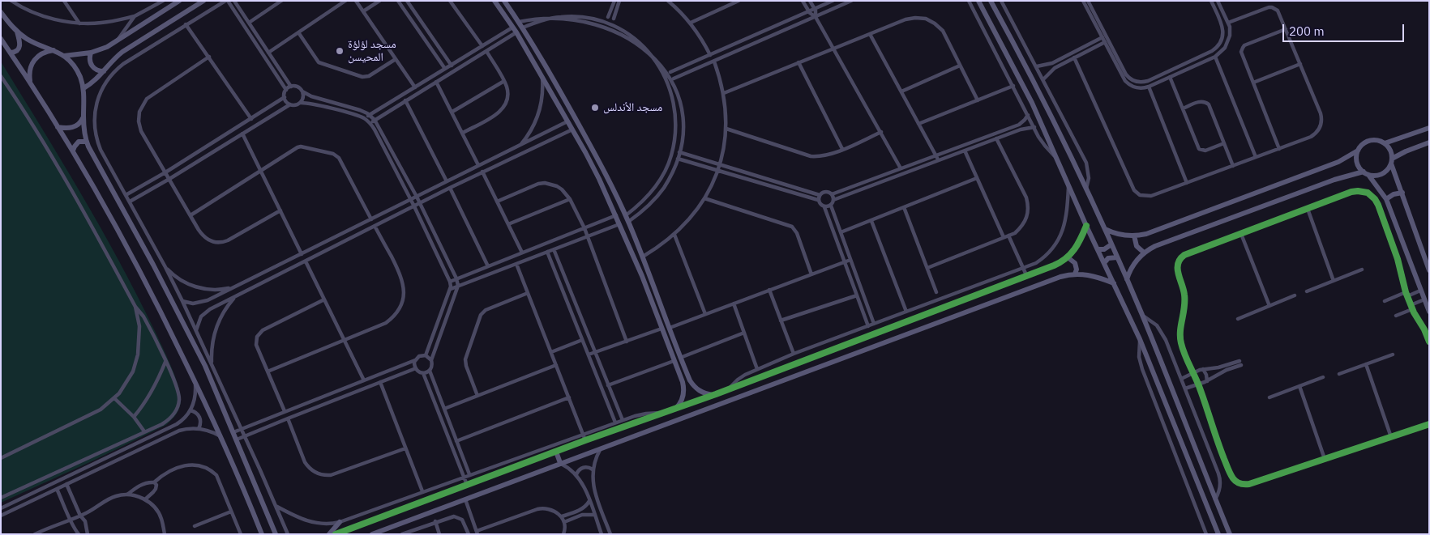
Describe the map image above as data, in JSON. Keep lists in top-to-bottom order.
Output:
{
  "places": ["مسجد لؤلؤة المحيسن", "مسجد الأندلس"],
  "scale_bar": "200 m"
}
